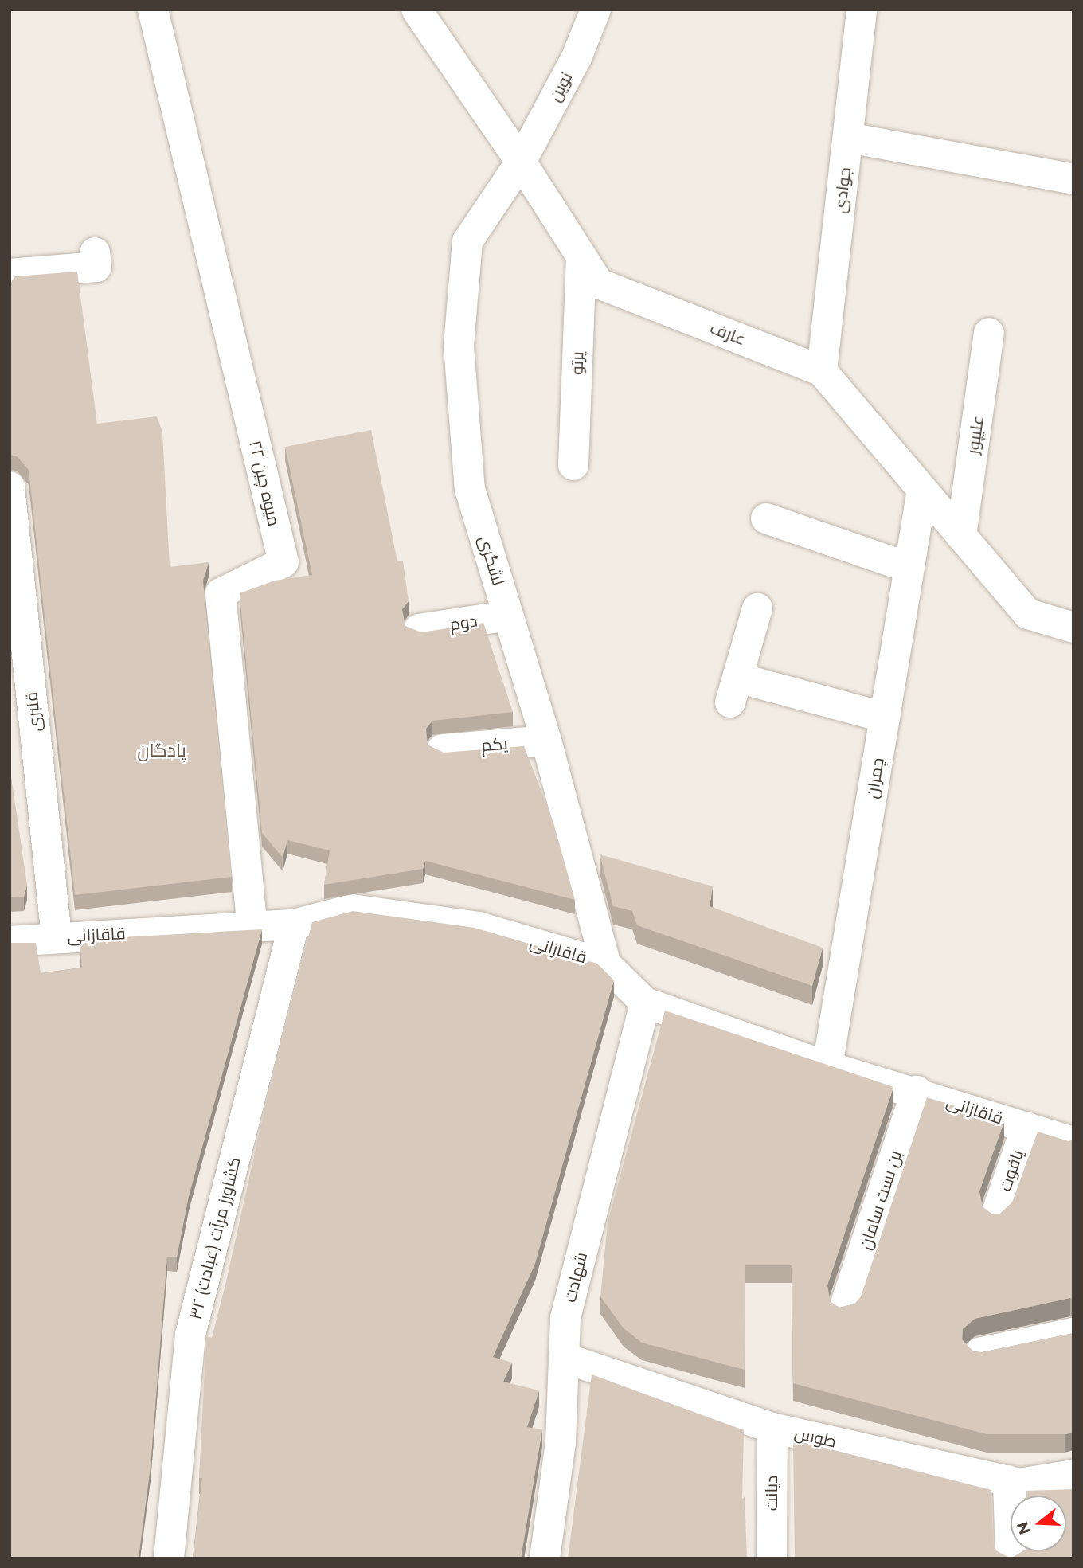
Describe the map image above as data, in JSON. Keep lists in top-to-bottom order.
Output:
{
  "streets": {
    "street": [
      "نوین",
      "جوادی",
      "عارف",
      "پرتو",
      "علیپور",
      "۲۲ میوه چین",
      "لشگری",
      "دوم",
      "قنبری",
      "یکم",
      "چمران",
      "قاقازانی",
      "یاقوت",
      "بن بست سامان",
      "۳۲ کشاورز مرآت (عبادت)",
      "شهادت",
      "طوس",
      "دیانت"
    ]
  },
  "crossings": [
    ["نوین", "عارف"],
    ["نوین", "لشگری"],
    ["جوادی", "عارف"],
    ["عارف", "پرتو"],
    ["عارف", "علیپور"],
    ["عارف", "لشگری"],
    ["عارف", "چمران"],
    ["۲۲ میوه چین", "قاقازانی"],
    ["لشگری", "دوم"],
    ["لشگری", "یکم"],
    ["لشگری", "قاقازانی"],
    ["قنبری", "قاقازانی"],
    ["چمران", "قاقازانی"],
    ["قاقازانی", "یاقوت"],
    ["قاقازانی", "بن بست سامان"],
    ["قاقازانی", "۳۲ کشاورز مرآت (عبادت)"],
    ["قاقازانی", "شهادت"],
    ["شهادت", "طوس"],
    ["طوس", "دیانت"]
  ],
  "districts": ["پادگان"],
  "north": "left"
}
